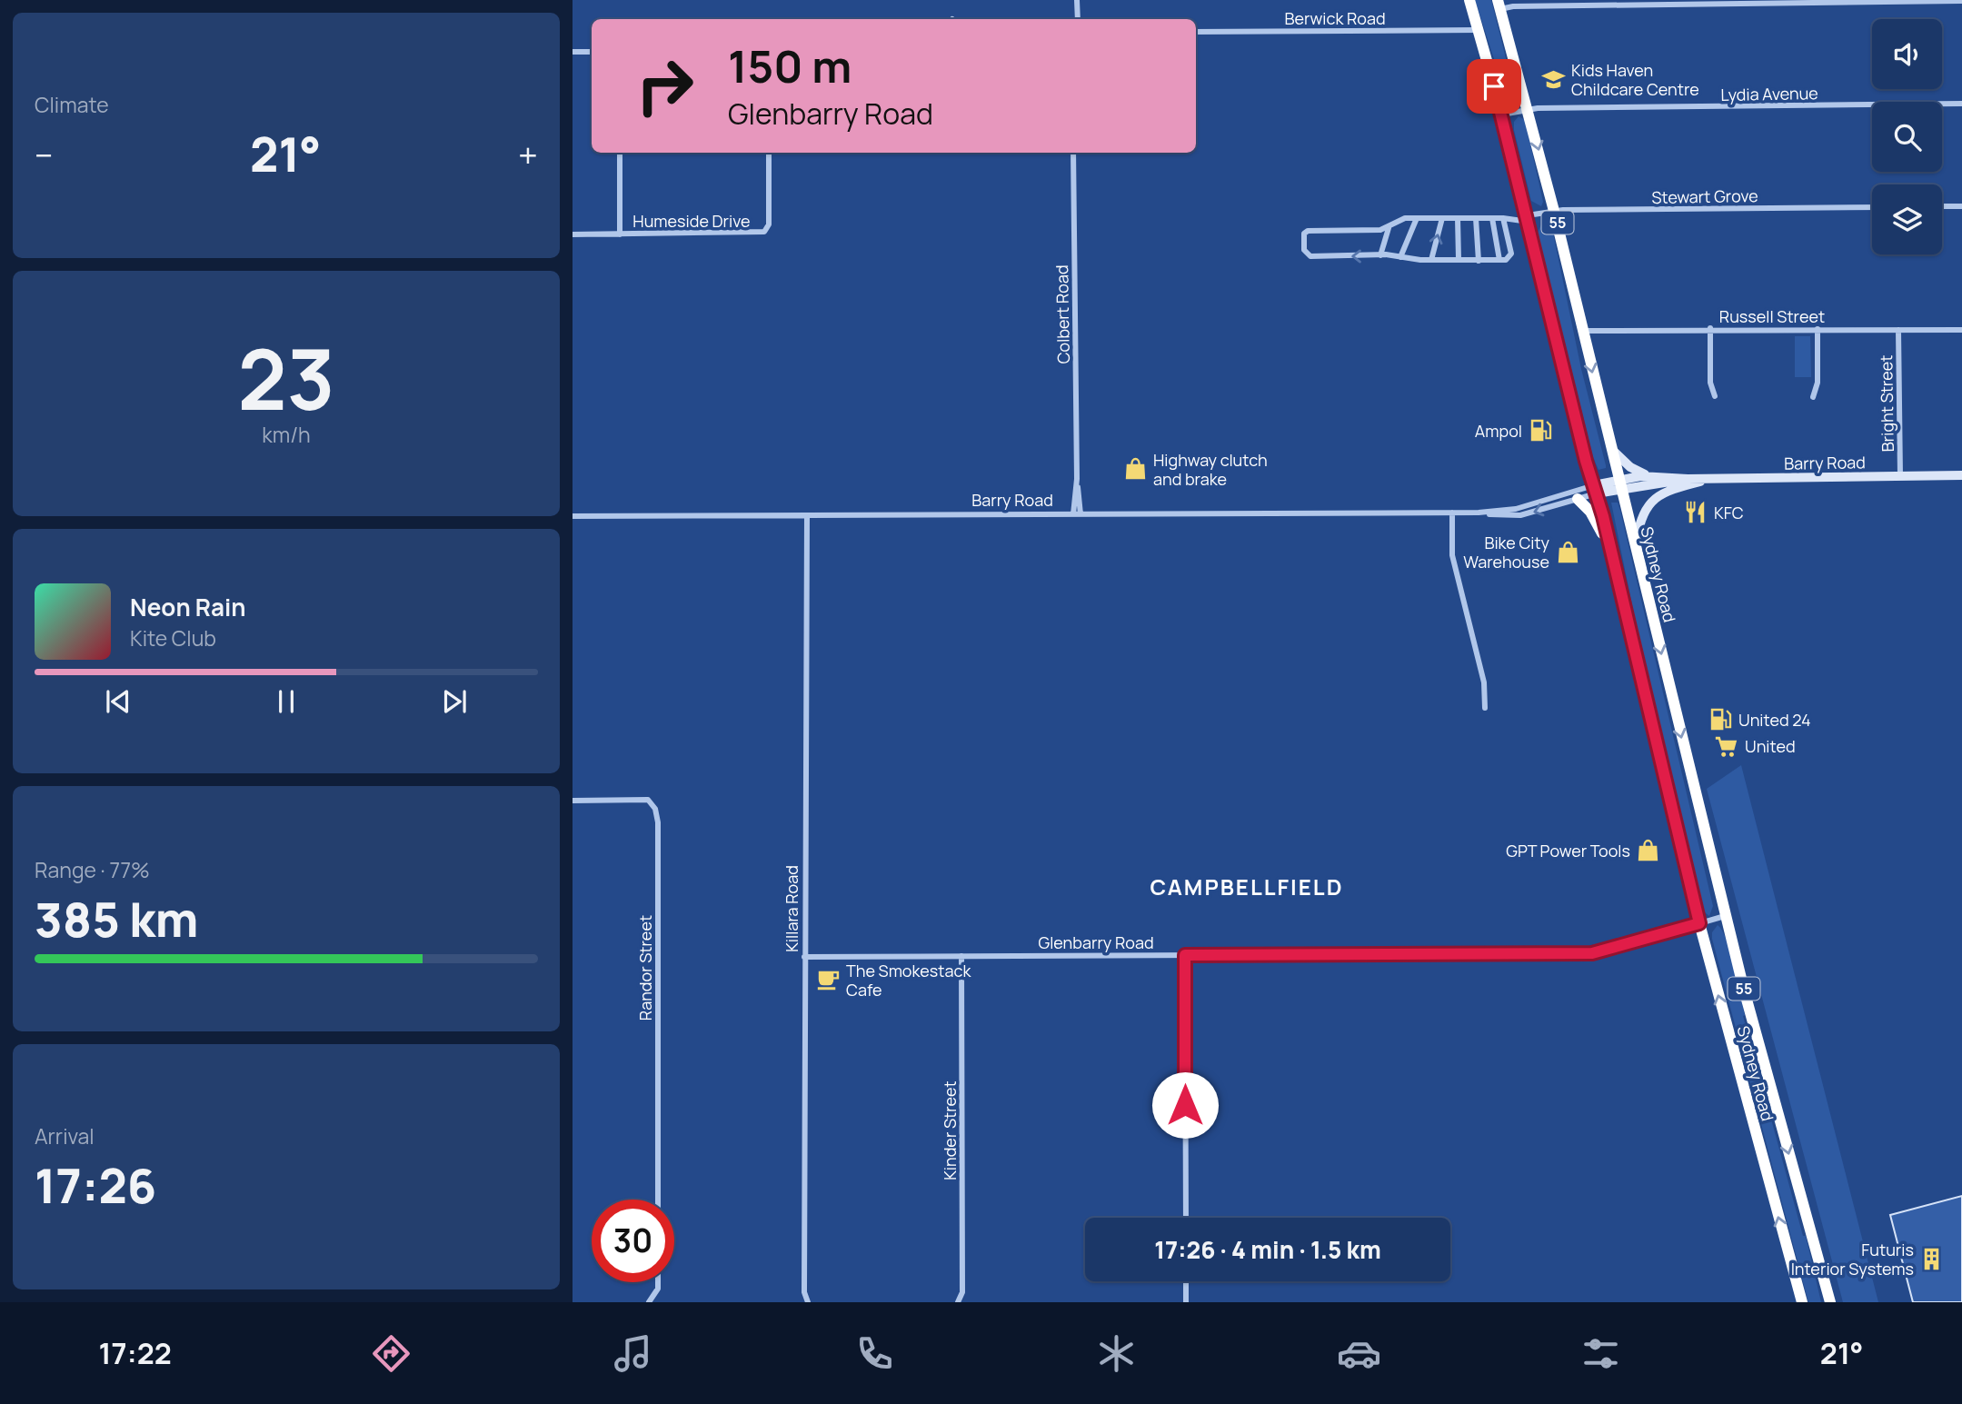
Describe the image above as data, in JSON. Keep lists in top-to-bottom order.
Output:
{
  "streets": {
    "highway": ["55", "Sydney Road"],
    "main road": ["Barry Road"],
    "street": [
      "Berwick Road",
      "Lydia Avenue",
      "Stewart Grove",
      "Humeside Drive",
      "Colbert Road",
      "Russell Street",
      "Bright Street",
      "Killara Road",
      "Glenbarry Road",
      "Randor Street",
      "Kinder Street"
    ]
  },
  "crossings": [
    ["Berwick Road", "Sydney Road"],
    ["Lydia Avenue", "Sydney Road"],
    ["Stewart Grove", "Sydney Road"],
    ["Colbert Road", "Barry Road"],
    ["Russell Street", "Bright Street"],
    ["Russell Street", "Sydney Road"],
    ["Bright Street", "Barry Road"],
    ["Barry Road", "Sydney Road"],
    ["Barry Road", "Killara Road"],
    ["Sydney Road", "Glenbarry Road"],
    ["Killara Road", "Glenbarry Road"],
    ["Glenbarry Road", "Kinder Street"]
  ],
  "districts": ["CAMPBELLFIELD"],
  "places": {
    "school or university": ["Kids Haven Childcare Centre"],
    "fuel station": ["Ampol", "United 24"],
    "shop": ["Highway clutch and brake", "Bike City Warehouse", "GPT Power Tools"],
    "restaurant": ["KFC"],
    "supermarket": ["United"],
    "cafe": ["The Smokestack Cafe"],
    "building": ["Futuris Interior Systems"]
  },
  "page": {
    "tile": [
      "Climate",
      ["23", "km/h"],
      ["Range · 77%", "385 km"],
      ["Arrival", "17:26"]
    ],
    "turn": ["150 m", "Glenbarry Road"],
    "heat": ["−", "21°", "+"],
    "song": ["Neon Rain", "Kite Club"],
    "limit": "30",
    "trip": "17:26 · 4 min · 1.5 km",
    "tabs": ["17:22", "21°"]
  }
}
